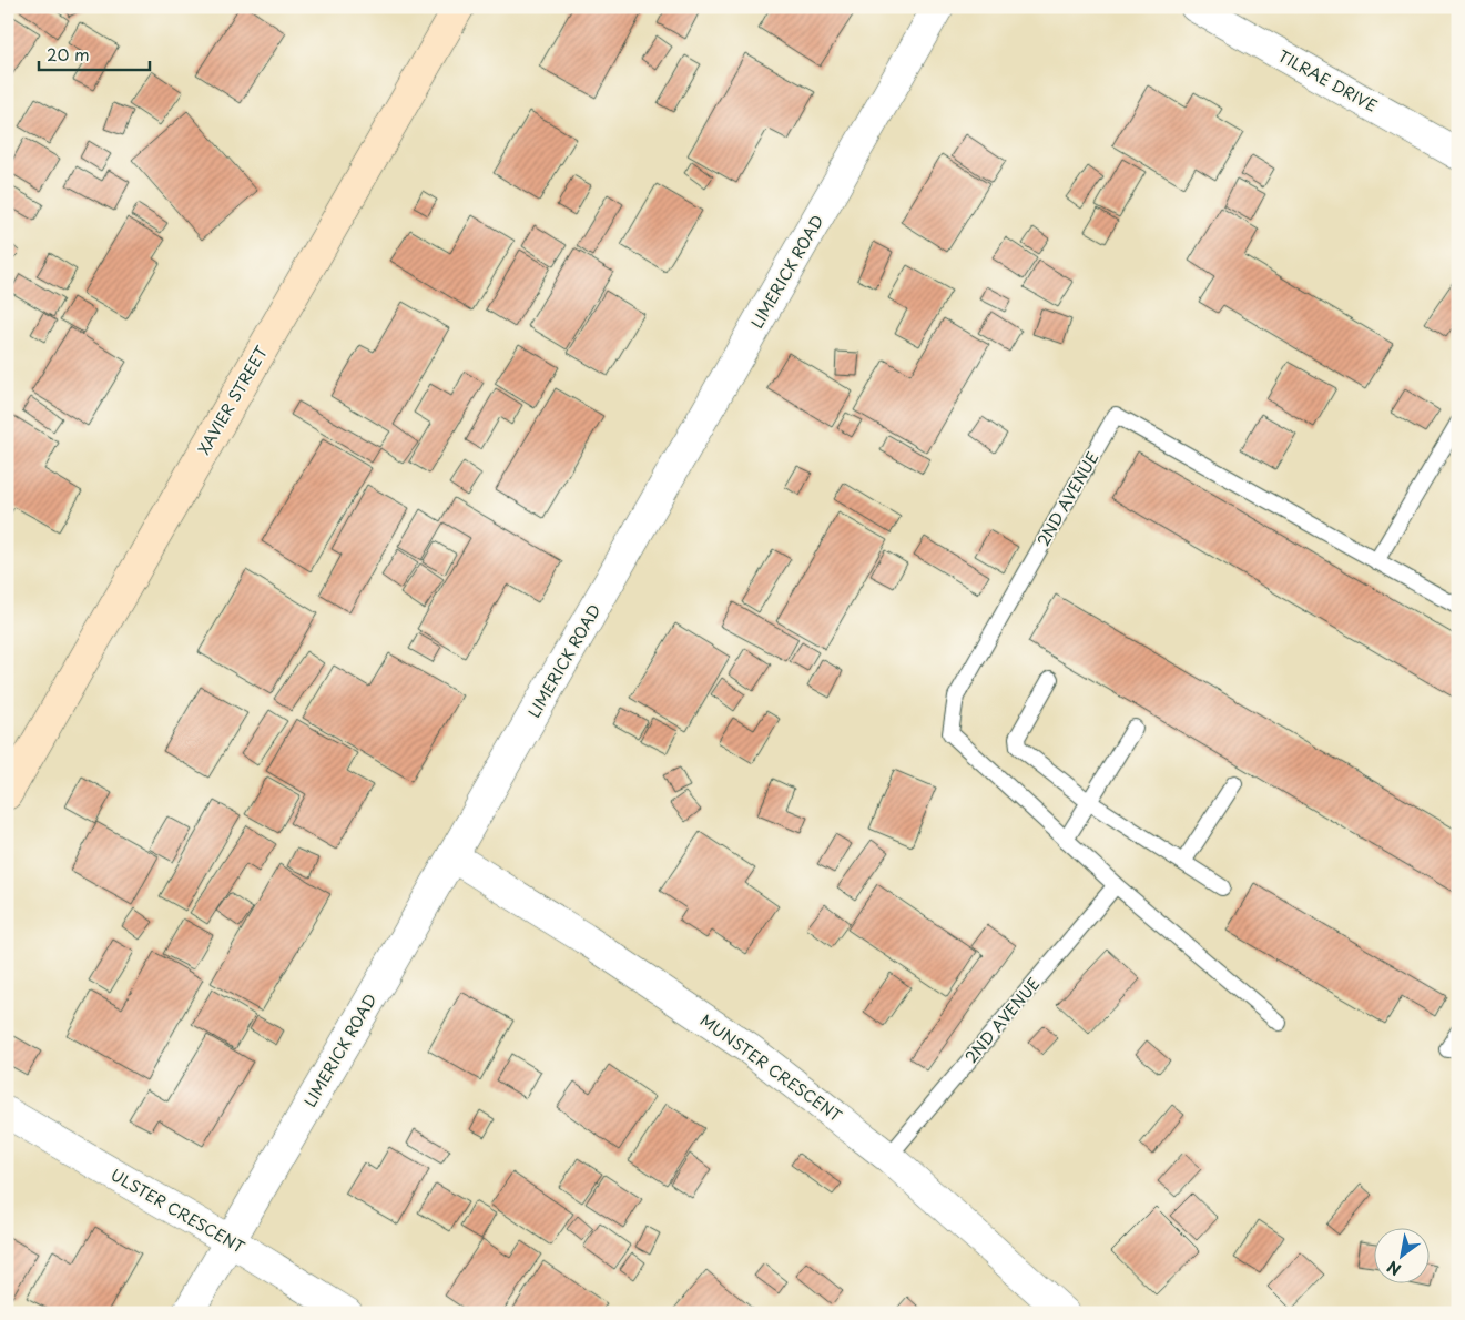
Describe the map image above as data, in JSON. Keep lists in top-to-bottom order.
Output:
{
  "streets": {
    "main road": ["XAVIER STREET"],
    "street": [
      "TILRAE DRIVE",
      "LIMERICK ROAD",
      "MUNSTER CRESCENT",
      "ULSTER CRESCENT"
    ],
    "lane": ["2ND AVENUE"]
  },
  "crossings": [
    ["LIMERICK ROAD", "MUNSTER CRESCENT"],
    ["LIMERICK ROAD", "ULSTER CRESCENT"],
    ["2ND AVENUE", "MUNSTER CRESCENT"]
  ],
  "scale_bar": "20 m",
  "north": "bottom left"
}
